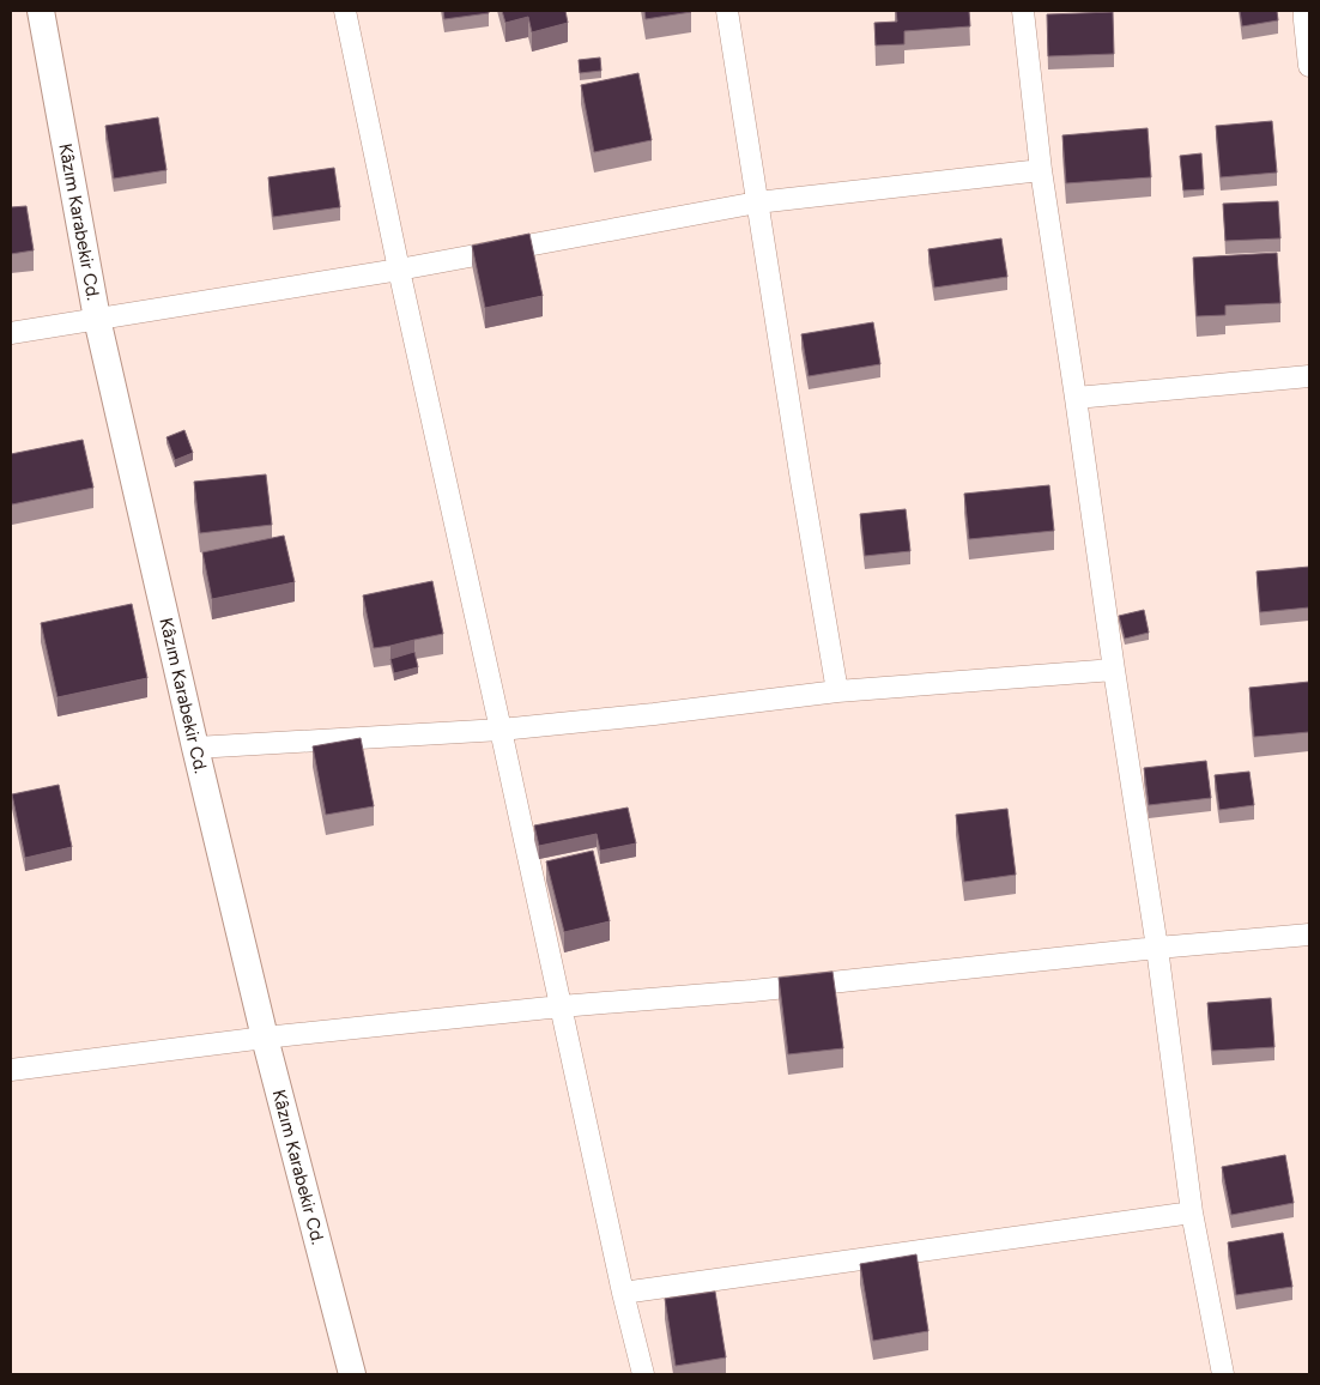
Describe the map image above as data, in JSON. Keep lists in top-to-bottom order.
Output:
{
  "streets": {
    "street": ["Kâzım Karabekir Cd."]
  }
}
